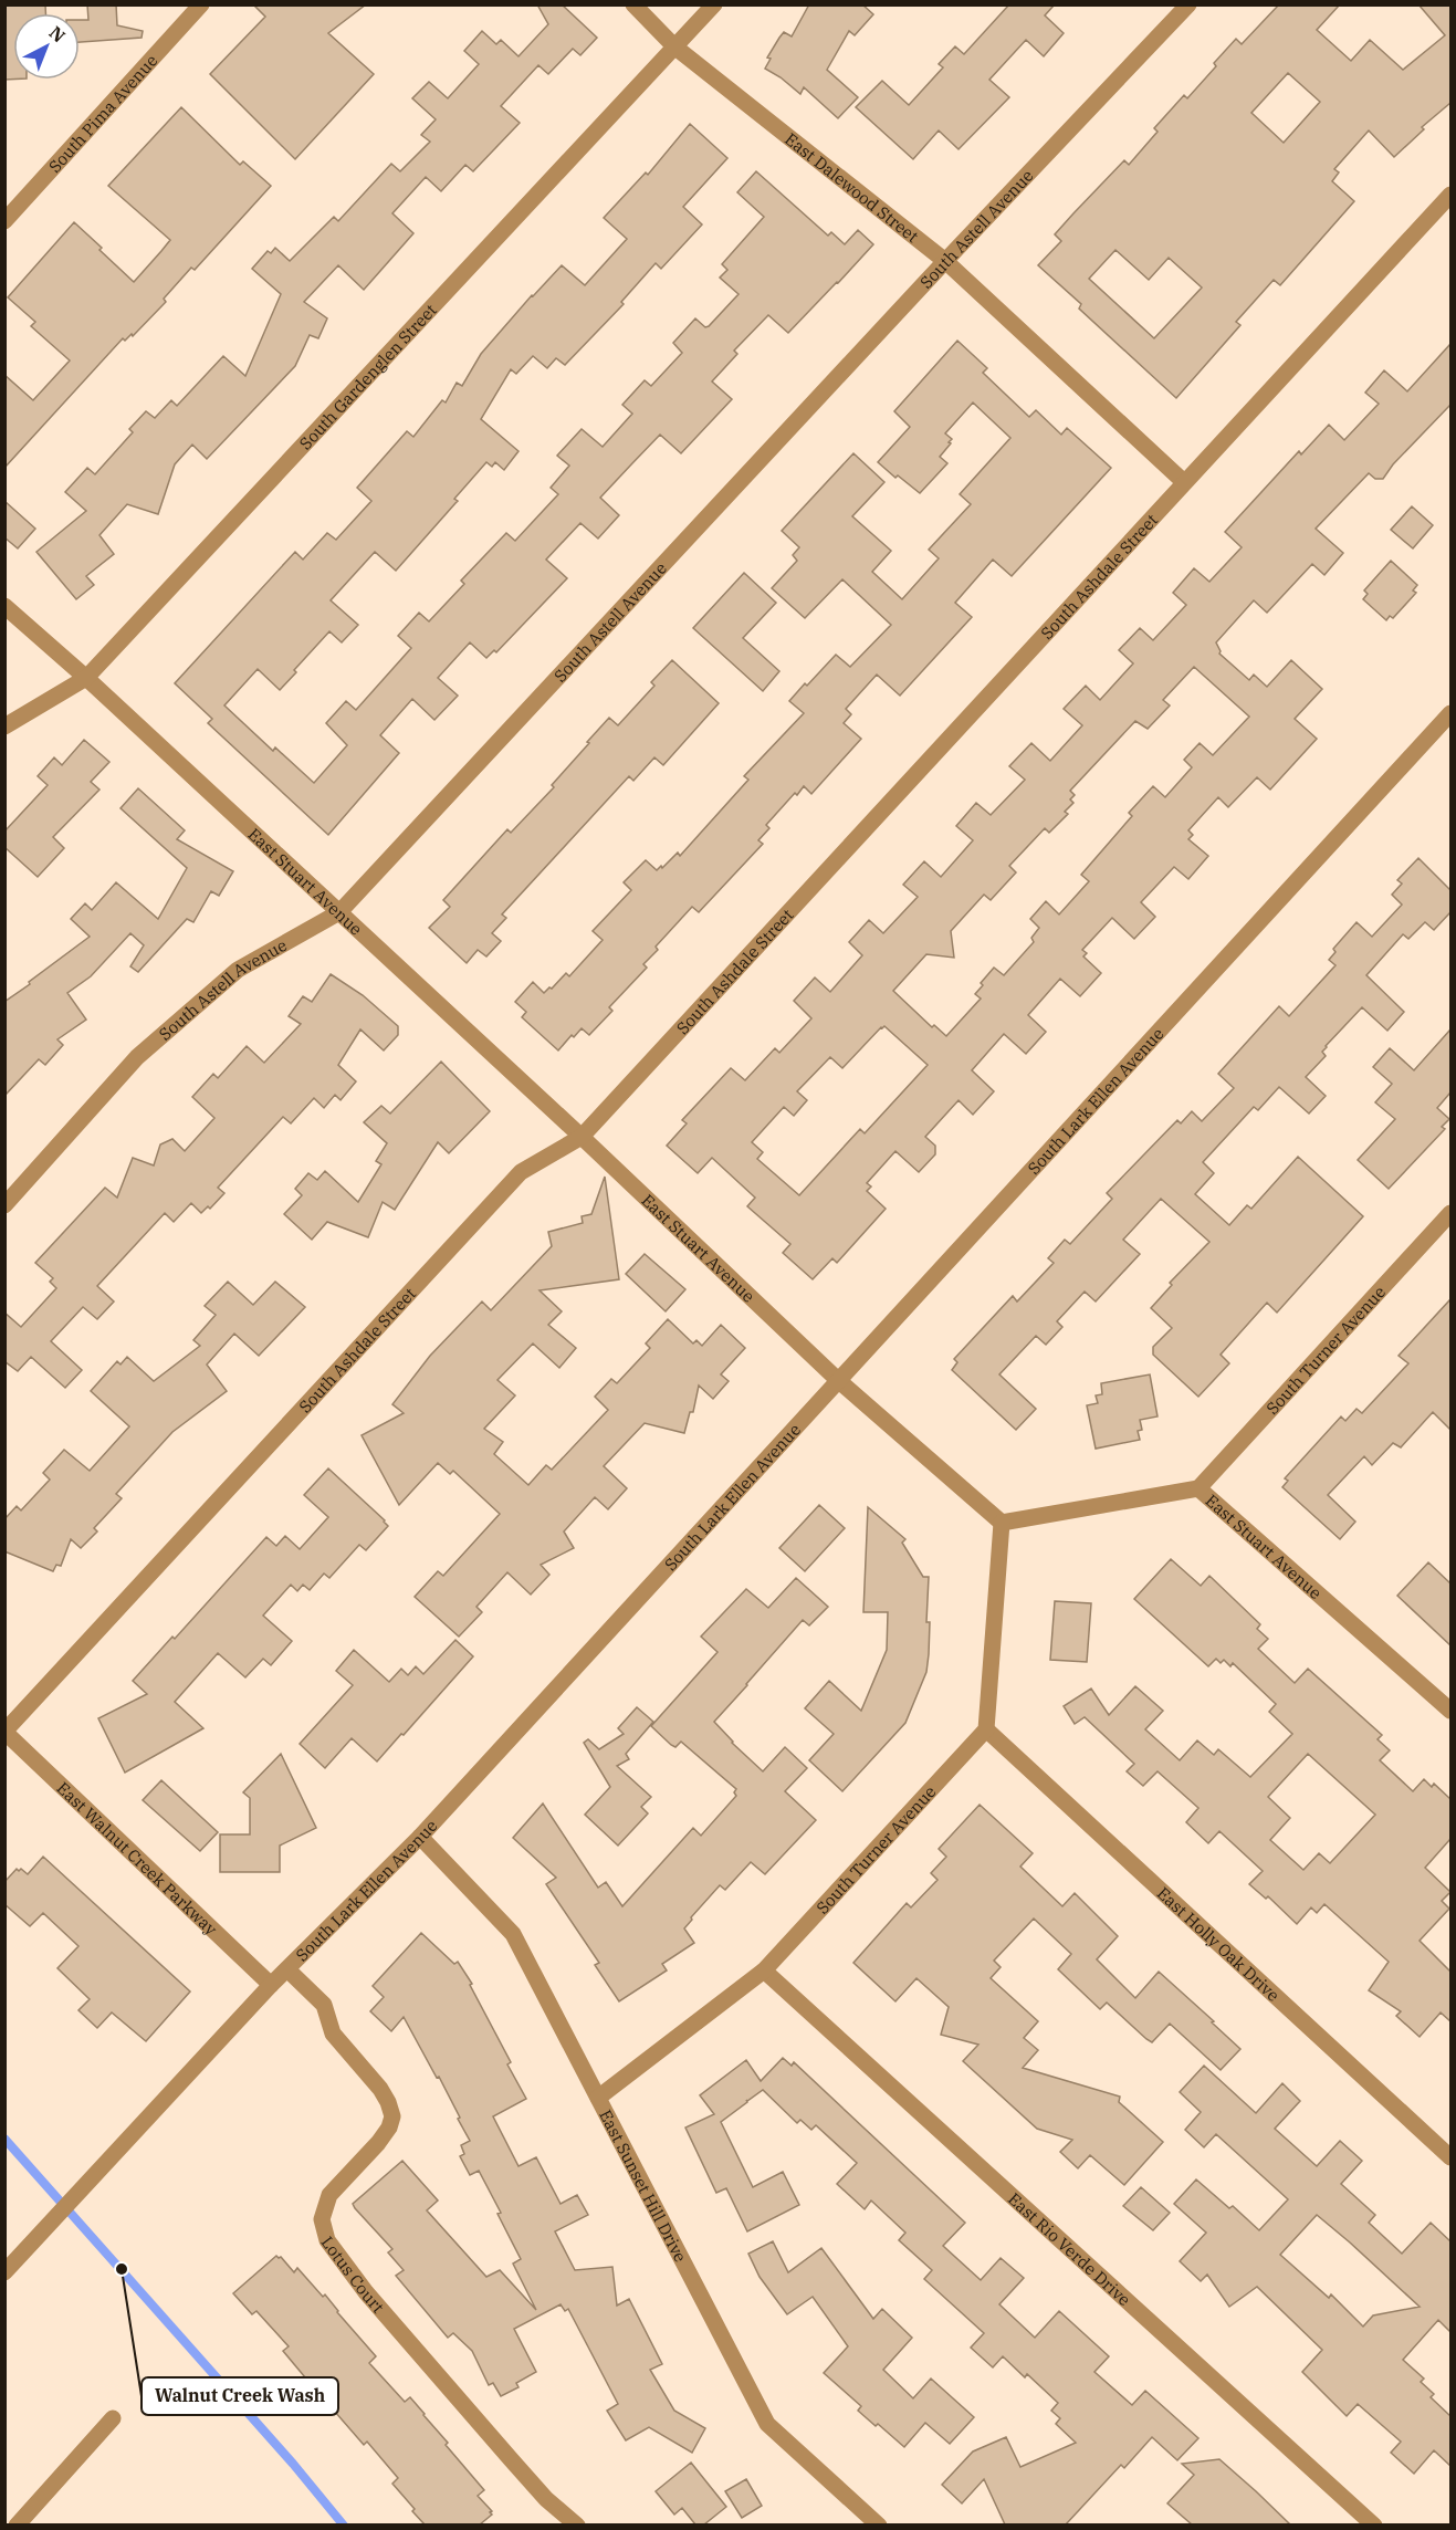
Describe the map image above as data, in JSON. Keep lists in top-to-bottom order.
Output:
{
  "streets": {
    "street": [
      "South Pima Avenue",
      "East Dalewood Street",
      "South Astell Avenue",
      "South Gardenglen Street",
      "South Ashdale Street",
      "East Stuart Avenue",
      "South Lark Ellen Avenue",
      "South Turner Avenue",
      "East Walnut Creek Parkway",
      "East Holly Oak Drive",
      "East Sunset Hill Drive",
      "East Rio Verde Drive",
      "Lotus Court"
    ]
  },
  "crossings": [
    ["East Dalewood Street", "South Astell Avenue"],
    ["East Dalewood Street", "South Gardenglen Street"],
    ["East Dalewood Street", "South Ashdale Street"],
    ["South Astell Avenue", "East Stuart Avenue"],
    ["South Gardenglen Street", "East Stuart Avenue"],
    ["South Ashdale Street", "East Stuart Avenue"],
    ["South Ashdale Street", "East Walnut Creek Parkway"],
    ["East Stuart Avenue", "South Lark Ellen Avenue"],
    ["East Stuart Avenue", "South Turner Avenue"],
    ["South Lark Ellen Avenue", "East Walnut Creek Parkway"],
    ["South Lark Ellen Avenue", "East Sunset Hill Drive"],
    ["South Lark Ellen Avenue", "Lotus Court"],
    ["South Turner Avenue", "East Holly Oak Drive"],
    ["South Turner Avenue", "East Sunset Hill Drive"],
    ["South Turner Avenue", "East Rio Verde Drive"]
  ],
  "places": ["Walnut Creek Wash"],
  "north": "top right"
}
